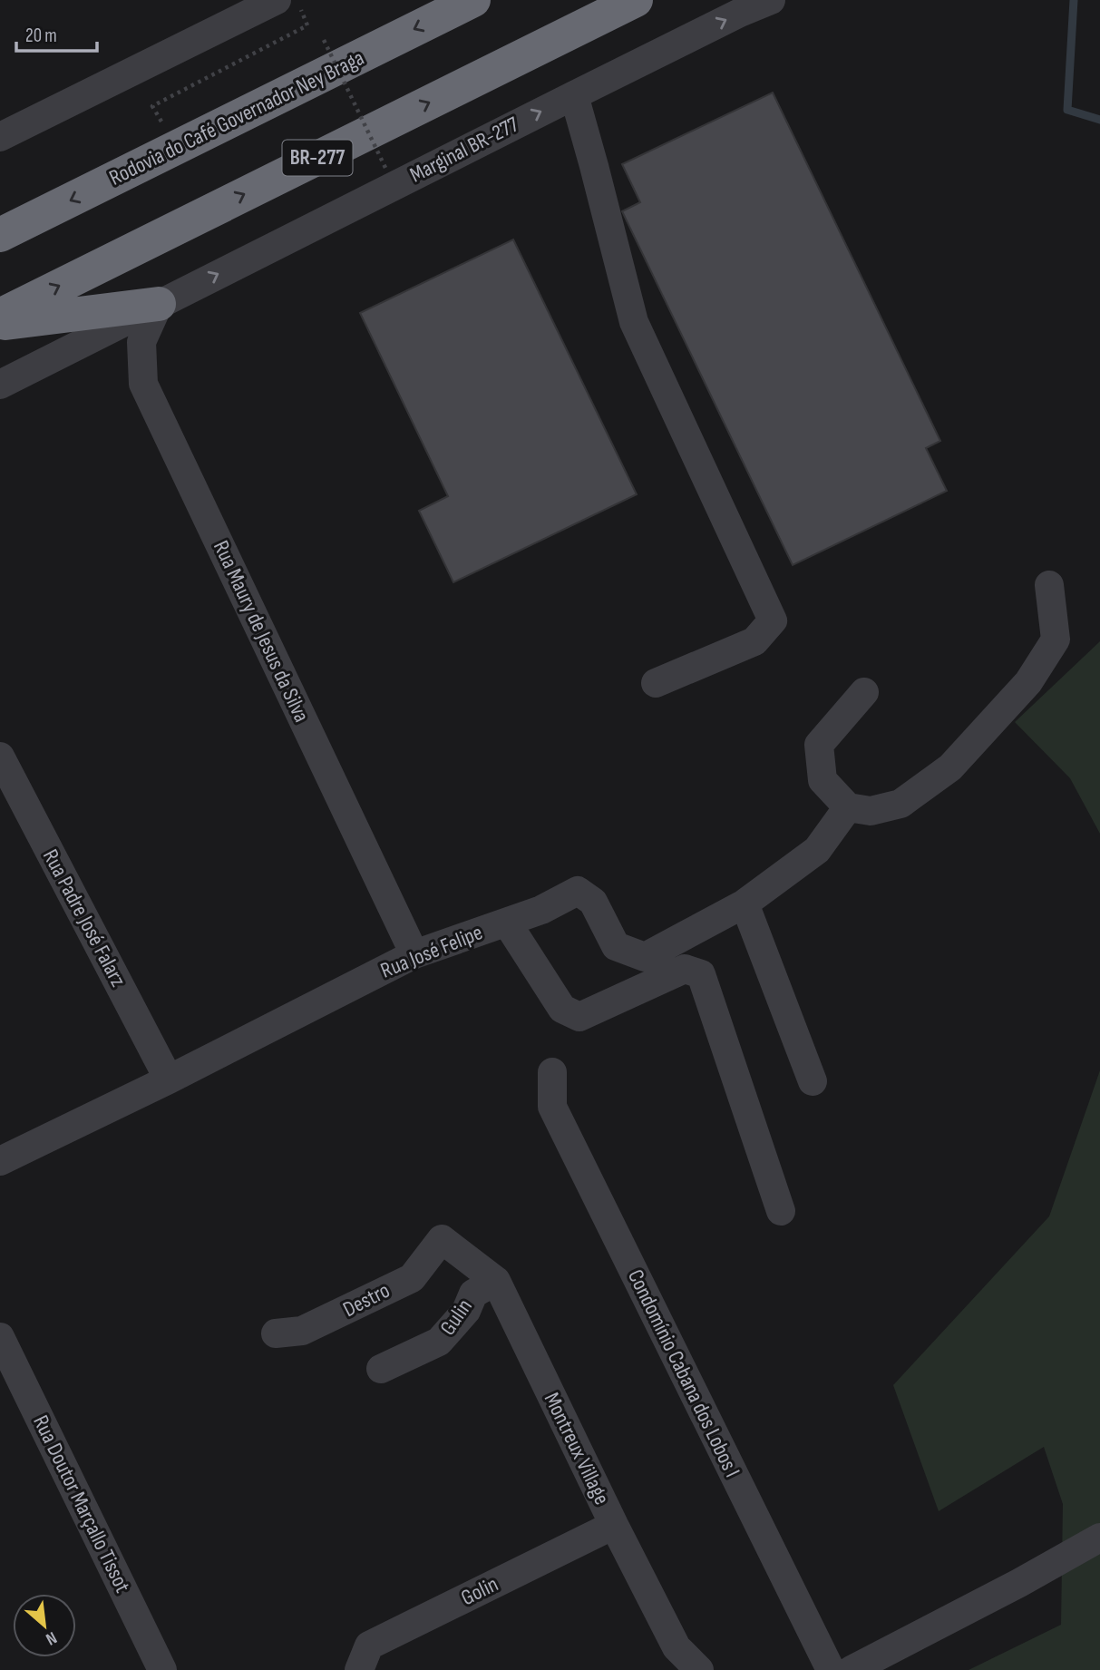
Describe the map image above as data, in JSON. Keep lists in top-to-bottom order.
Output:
{
  "streets": {
    "highway": ["Rodovia do Café Governador Ney Braga", "BR-277"],
    "street": [
      "Marginal BR-277",
      "Rua Maury de Jesus da Silva",
      "Rua Padre José Falarz",
      "Rua José Felipe",
      "Destro",
      "Gulin",
      "Condomínio Cabana dos Lobos I",
      "Montreux Village",
      "Rua Doutor Marçallo Tissot",
      "Golin"
    ]
  },
  "crossings": [
    ["Marginal BR-277", "Rua Maury de Jesus da Silva"],
    ["Rua Maury de Jesus da Silva", "Rua José Felipe"],
    ["Rua Padre José Falarz", "Rua José Felipe"],
    ["Destro", "Montreux Village"],
    ["Gulin", "Montreux Village"],
    ["Montreux Village", "Golin"]
  ],
  "scale_bar": "20 m",
  "north": "bottom right"
}
